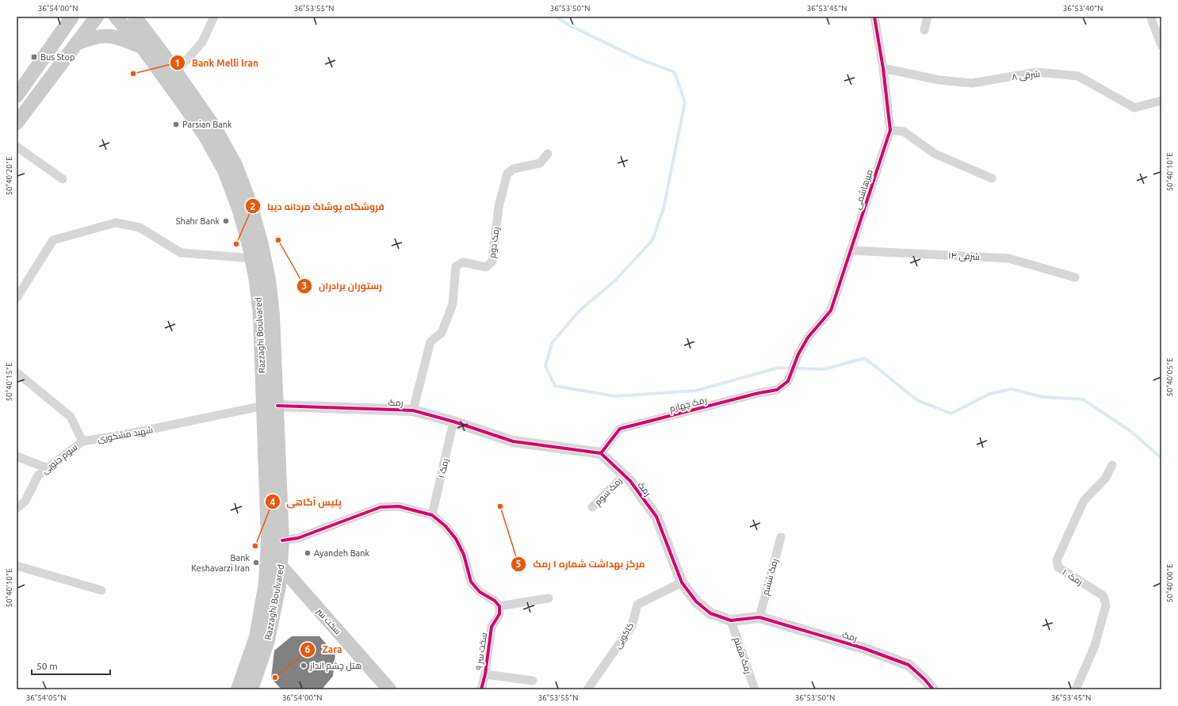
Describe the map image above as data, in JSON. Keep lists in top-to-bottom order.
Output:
{
  "streets": {
    "main road": ["Razzaghi Boulvared", "سخت سر"],
    "street": [
      "شرقی ۸",
      "میرهاشمی",
      "رمک دوم",
      "شرقی ۱۴",
      "رمک",
      "رمک چهارم",
      "شهید مشکوری",
      "سوم جنوبی",
      "رمک ۱",
      "رمک سوم",
      "رمک ششم",
      "رمک ۱۰",
      "کاکویی",
      "سخت سر ۹",
      "رمک هفتم"
    ]
  },
  "crossings": [
    ["شرقی ۸", "میرهاشمی"],
    ["میرهاشمی", "شرقی ۱۴"],
    ["میرهاشمی", "رمک چهارم"],
    ["رمک دوم", "رمک"],
    ["Razzaghi Boulvared", "رمک"],
    ["Razzaghi Boulvared", "شهید مشکوری"],
    ["Razzaghi Boulvared", "سخت سر"],
    ["رمک", "رمک چهارم"],
    ["رمک", "شهید مشکوری"],
    ["رمک", "رمک ۱"],
    ["رمک", "رمک سوم"],
    ["رمک", "رمک ششم"],
    ["رمک", "کاکویی"],
    ["رمک", "رمک هفتم"],
    ["شهید مشکوری", "سوم جنوبی"]
  ],
  "places": {
    "transit": ["Bus Stop"],
    "other": [
      "Bank Melli Iran",
      "Parsian Bank",
      "Shahr Bank",
      "رستوران برادران",
      "فروشگاه پوشاک مردانه دیبا",
      "مرکز بهداشت شماره ۱ رمک",
      "پلیس آگاهی",
      "Ayandeh Bank",
      "Bank Keshavarzi Iran",
      "هتل چشم انداز",
      "Zara"
    ]
  },
  "scale_bar": "50 m",
  "coordinates": [
    "36°54'00\"N",
    "36°53'55\"N",
    "36°53'50\"N",
    "36°53'45\"N",
    "36°53'40\"N",
    "50°40'10\"E",
    "50°40'20\"E",
    "50°40'05\"E",
    "50°40'15\"E",
    "50°40'00\"E",
    "36°54'05\"N"
  ]
}
